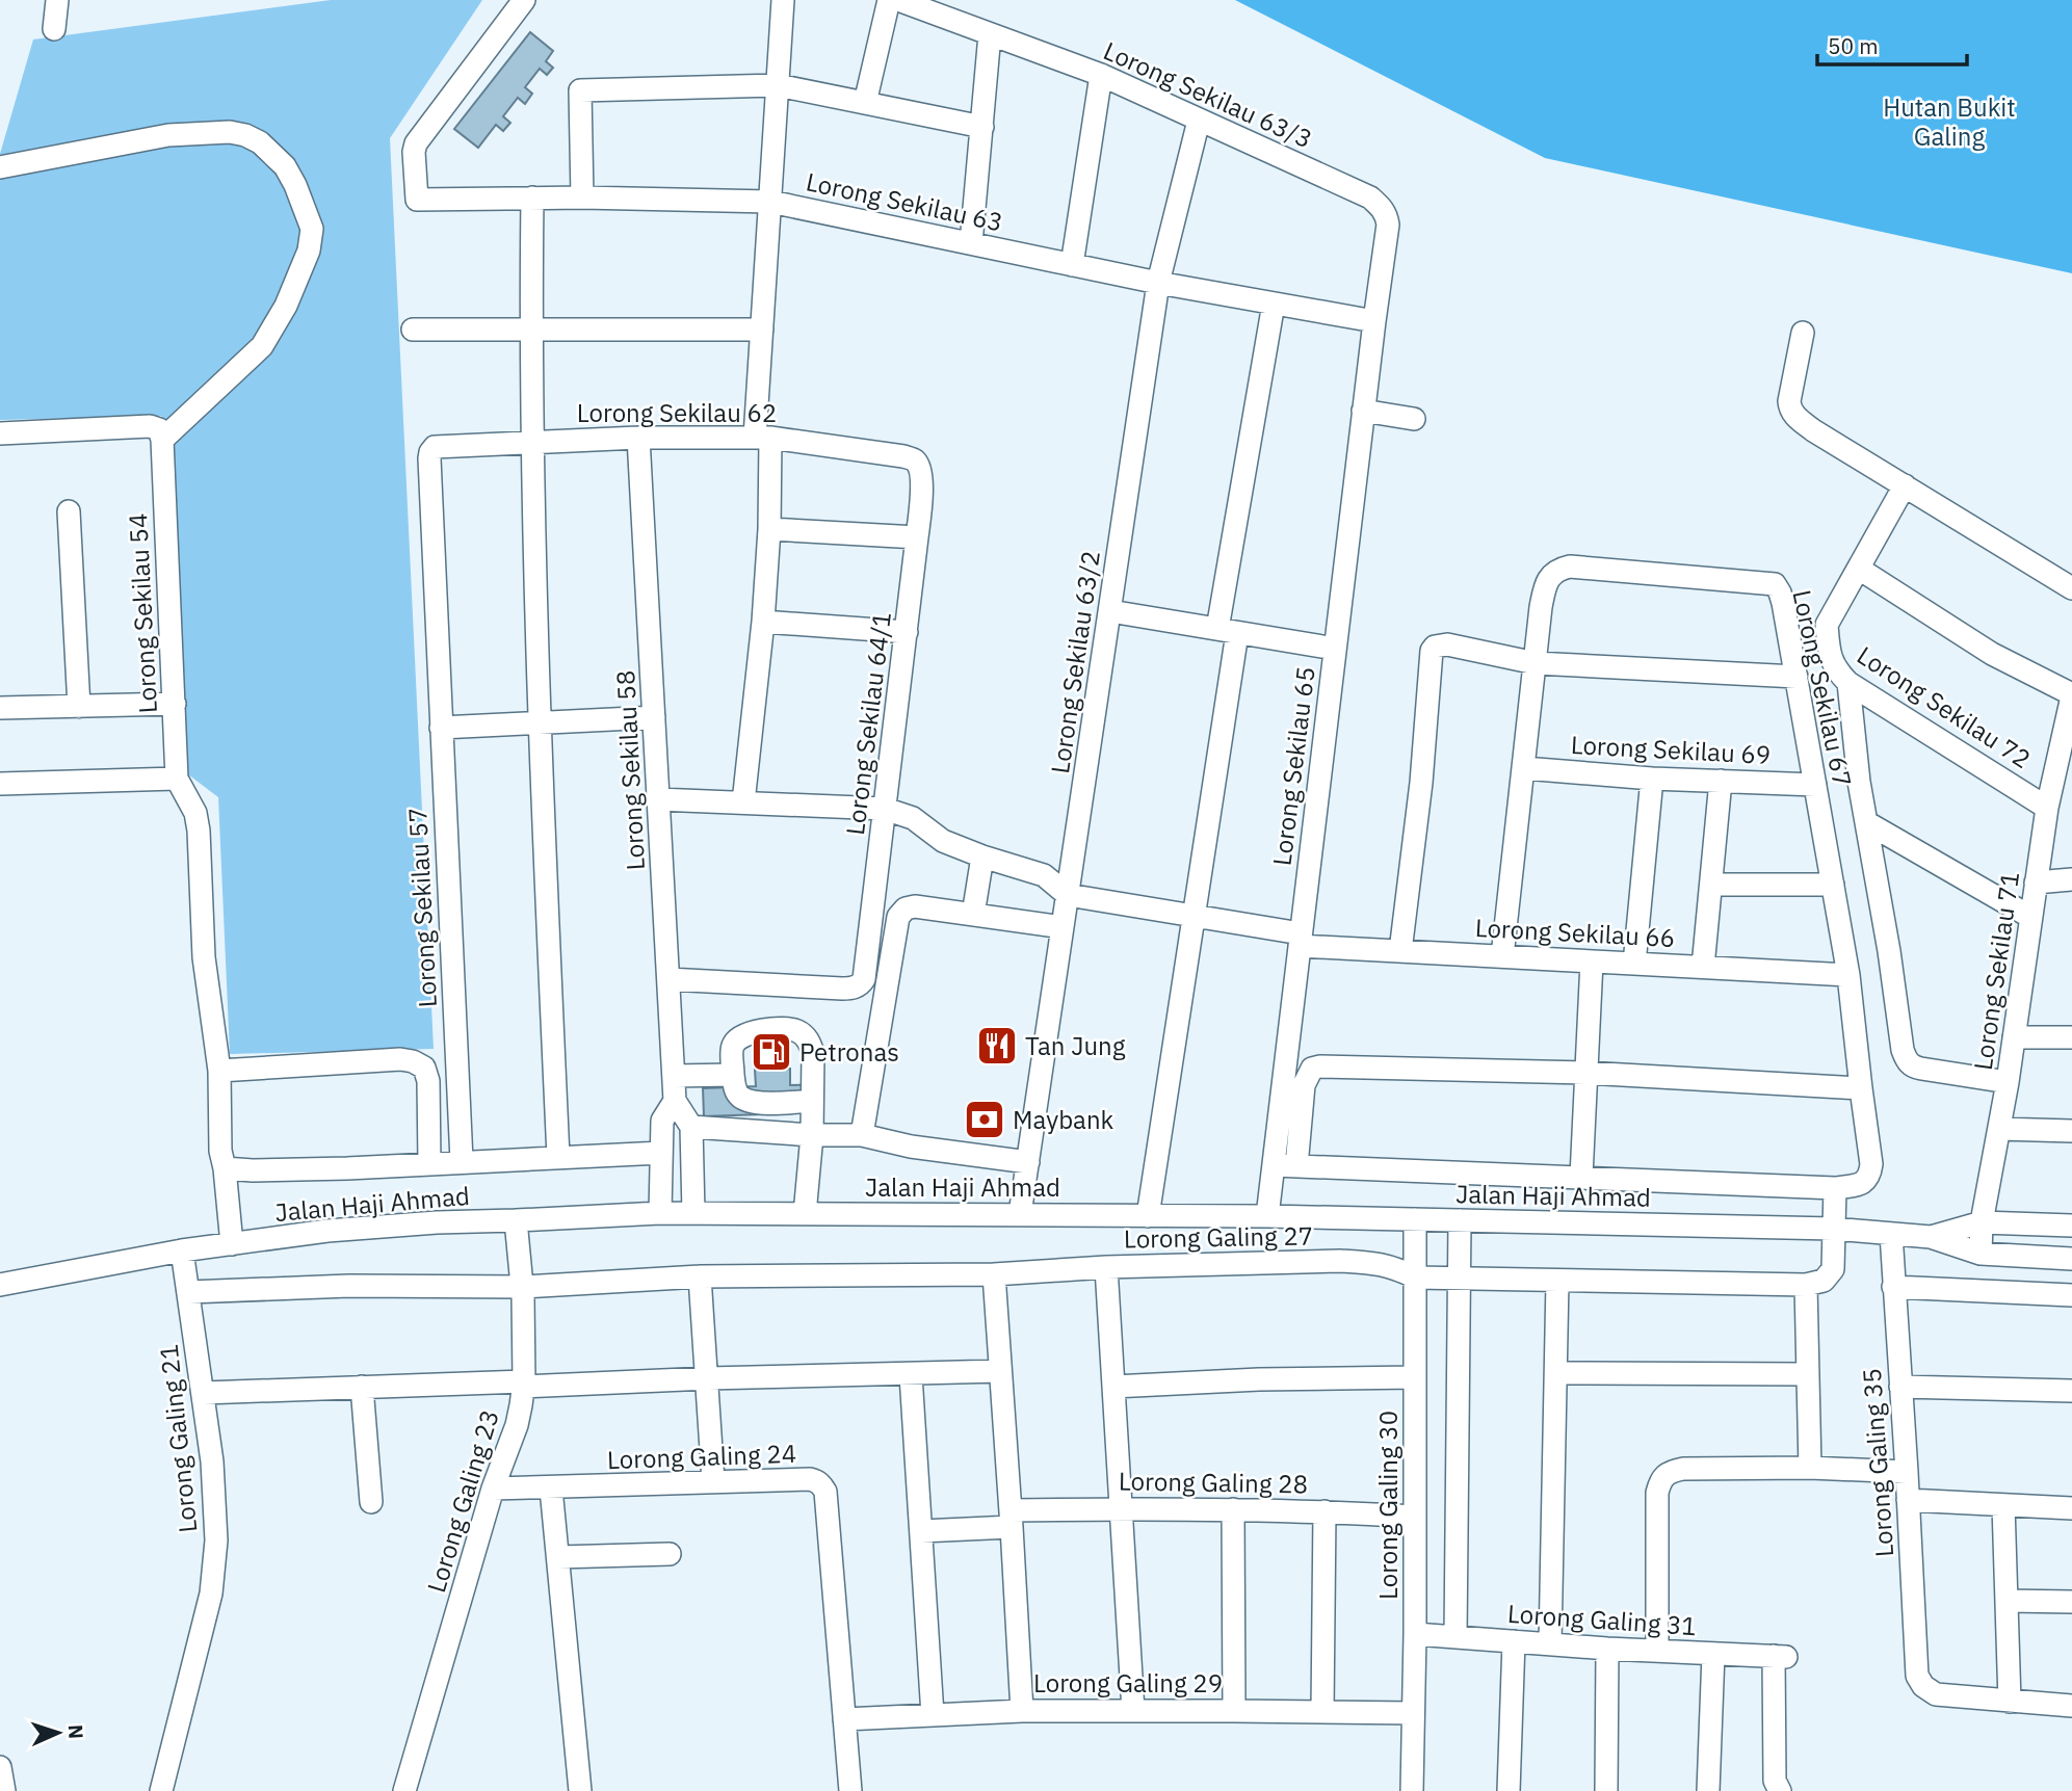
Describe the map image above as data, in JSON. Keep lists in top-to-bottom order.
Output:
{
  "streets": {
    "street": [
      "Lorong Sekilau 63/3",
      "Lorong Sekilau 63",
      "Lorong Sekilau 62",
      "Lorong Sekilau 54",
      "Lorong Sekilau 63/2",
      "Lorong Sekilau 67",
      "Lorong Sekilau 72",
      "Lorong Sekilau 64/1",
      "Lorong Sekilau 69",
      "Lorong Sekilau 65",
      "Lorong Sekilau 58",
      "Lorong Sekilau 57",
      "Lorong Sekilau 66",
      "Lorong Sekilau 71",
      "Jalan Haji Ahmad",
      "Lorong Galing 27",
      "Lorong Galing 21",
      "Lorong Galing 24",
      "Lorong Galing 35",
      "Lorong Galing 28",
      "Lorong Galing 23",
      "Lorong Galing 30",
      "Lorong Galing 31",
      "Lorong Galing 29"
    ]
  },
  "crossings": [
    ["Lorong Sekilau 63/3", "Lorong Sekilau 63"],
    ["Lorong Sekilau 63/3", "Lorong Sekilau 63/2"],
    ["Lorong Sekilau 63/3", "Lorong Sekilau 65"],
    ["Lorong Sekilau 63", "Lorong Sekilau 63/2"],
    ["Lorong Sekilau 63", "Lorong Sekilau 65"],
    ["Lorong Sekilau 62", "Lorong Sekilau 64/1"],
    ["Lorong Sekilau 62", "Lorong Sekilau 58"],
    ["Lorong Sekilau 62", "Lorong Sekilau 57"],
    ["Lorong Sekilau 63/2", "Lorong Sekilau 66"],
    ["Lorong Sekilau 63/2", "Jalan Haji Ahmad"],
    ["Lorong Sekilau 67", "Lorong Sekilau 69"],
    ["Lorong Sekilau 67", "Lorong Sekilau 66"],
    ["Lorong Sekilau 72", "Lorong Sekilau 71"],
    ["Lorong Sekilau 64/1", "Lorong Sekilau 58"],
    ["Lorong Sekilau 65", "Lorong Sekilau 66"],
    ["Lorong Sekilau 65", "Jalan Haji Ahmad"],
    ["Lorong Sekilau 58", "Jalan Haji Ahmad"],
    ["Lorong Sekilau 71", "Jalan Haji Ahmad"],
    ["Jalan Haji Ahmad", "Lorong Galing 21"],
    ["Jalan Haji Ahmad", "Lorong Galing 35"],
    ["Jalan Haji Ahmad", "Lorong Galing 23"],
    ["Jalan Haji Ahmad", "Lorong Galing 30"],
    ["Lorong Galing 27", "Lorong Galing 30"],
    ["Lorong Galing 24", "Lorong Galing 23"],
    ["Lorong Galing 24", "Lorong Galing 29"],
    ["Lorong Galing 28", "Lorong Galing 30"],
    ["Lorong Galing 30", "Lorong Galing 31"],
    ["Lorong Galing 30", "Lorong Galing 29"]
  ],
  "parks": ["Hutan Bukit Galing"],
  "places": {
    "restaurant": ["Tan Jung"],
    "fuel station": ["Petronas"],
    "bank": ["Maybank"]
  },
  "scale_bar": "50 m",
  "north": "right"
}
